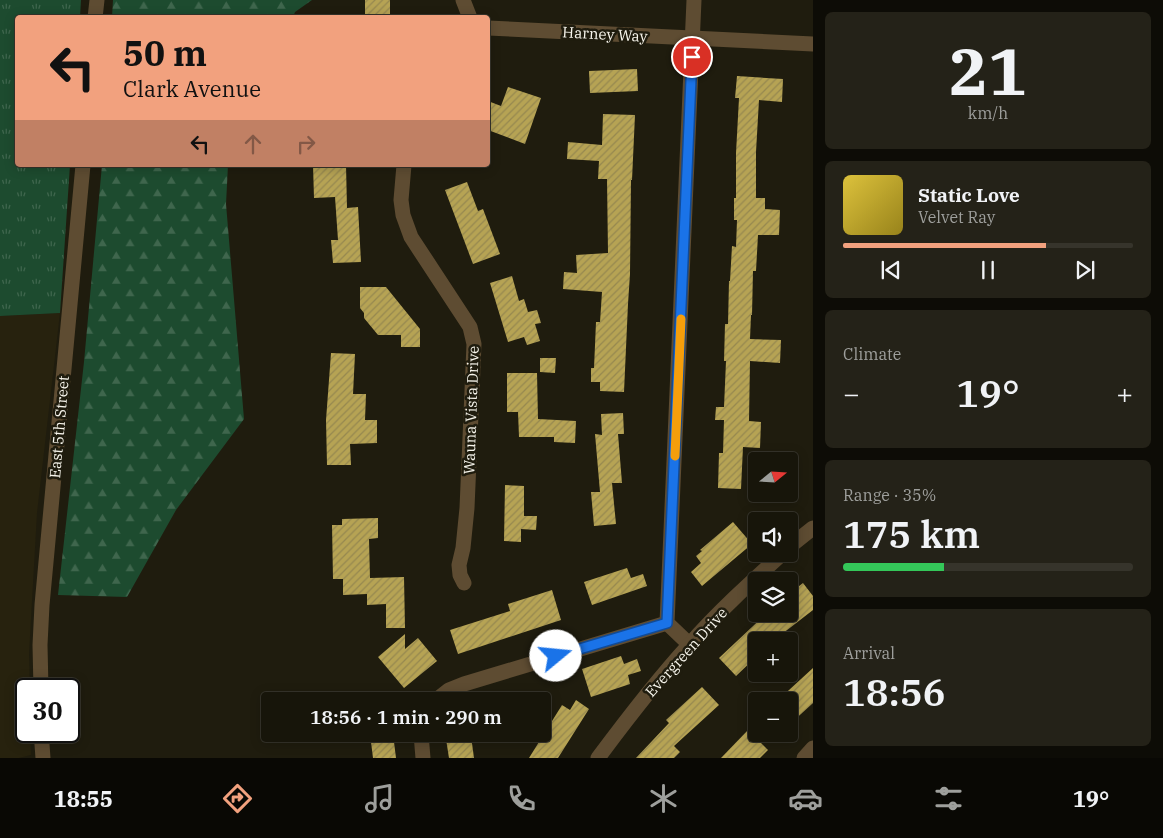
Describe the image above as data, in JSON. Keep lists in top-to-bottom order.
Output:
{
  "streets": {
    "street": [
      "Harney Way",
      "Wauna Vista Drive",
      "East 5th Street",
      "Evergreen Drive"
    ]
  },
  "north": "right",
  "page": {
    "tile": [
      ["21", "km/h"],
      "Climate",
      ["Range · 35%", "175 km"],
      ["Arrival", "18:56"]
    ],
    "turn": ["50 m", "Clark Avenue"],
    "song": ["Static Love", "Velvet Ray"],
    "heat": ["−", "19°", "+"],
    "map_buttons": ["+", "−"],
    "limit": "30",
    "trip": "18:56 · 1 min · 290 m",
    "tabs": ["18:55", "19°"]
  }
}
